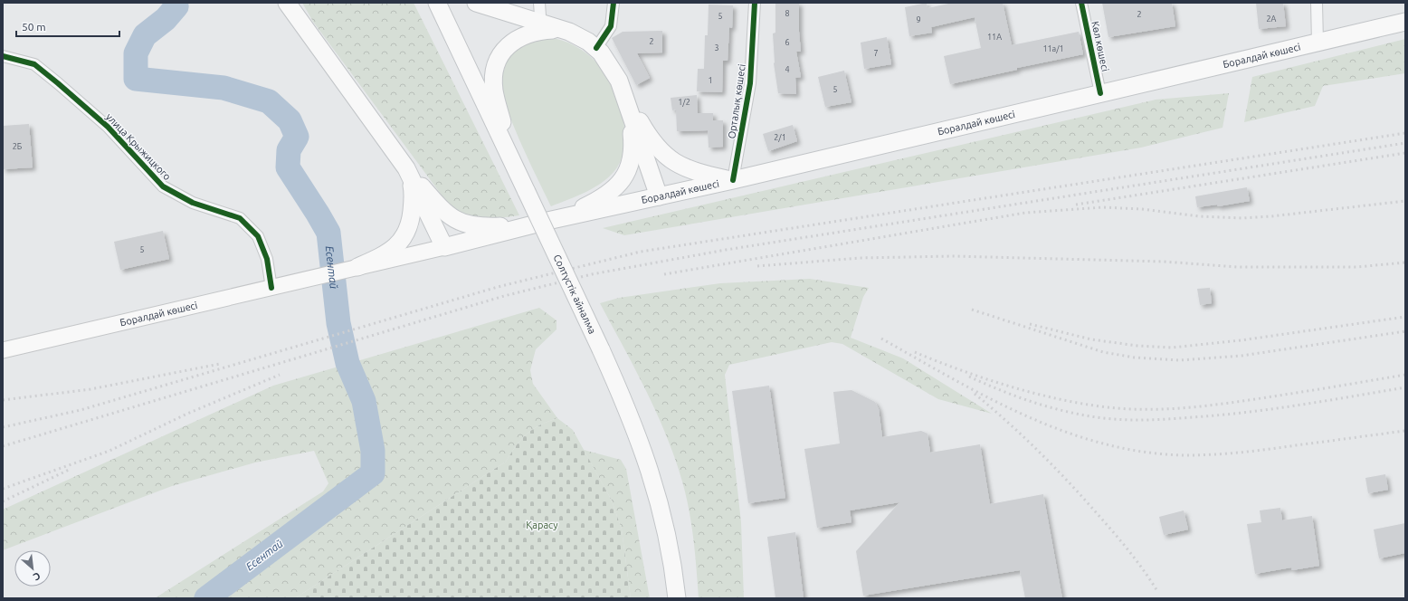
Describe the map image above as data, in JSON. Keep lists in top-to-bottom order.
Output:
{
  "streets": {
    "main road": ["Боралдай көшесі", "Солтүстік айналма"],
    "street": ["Көл көшесі", "Орталық көшесі", "улица Крыжицкого"]
  },
  "crossings": [
    ["Көл көшесі", "Боралдай көшесі"],
    ["Боралдай көшесі", "Орталық көшесі"],
    ["Боралдай көшесі", "улица Крыжицкого"]
  ],
  "water": ["Есентай"],
  "parks": ["Қарасу"],
  "house_numbers": [
    "8",
    "2",
    "5",
    "2А",
    "9",
    "11А",
    "2",
    "6",
    "3",
    "11а/1",
    "7",
    "4",
    "1",
    "5",
    "1/2",
    "2/1",
    "2Б",
    "5"
  ],
  "scale_bar": "50 m",
  "north": "bottom right"
}
